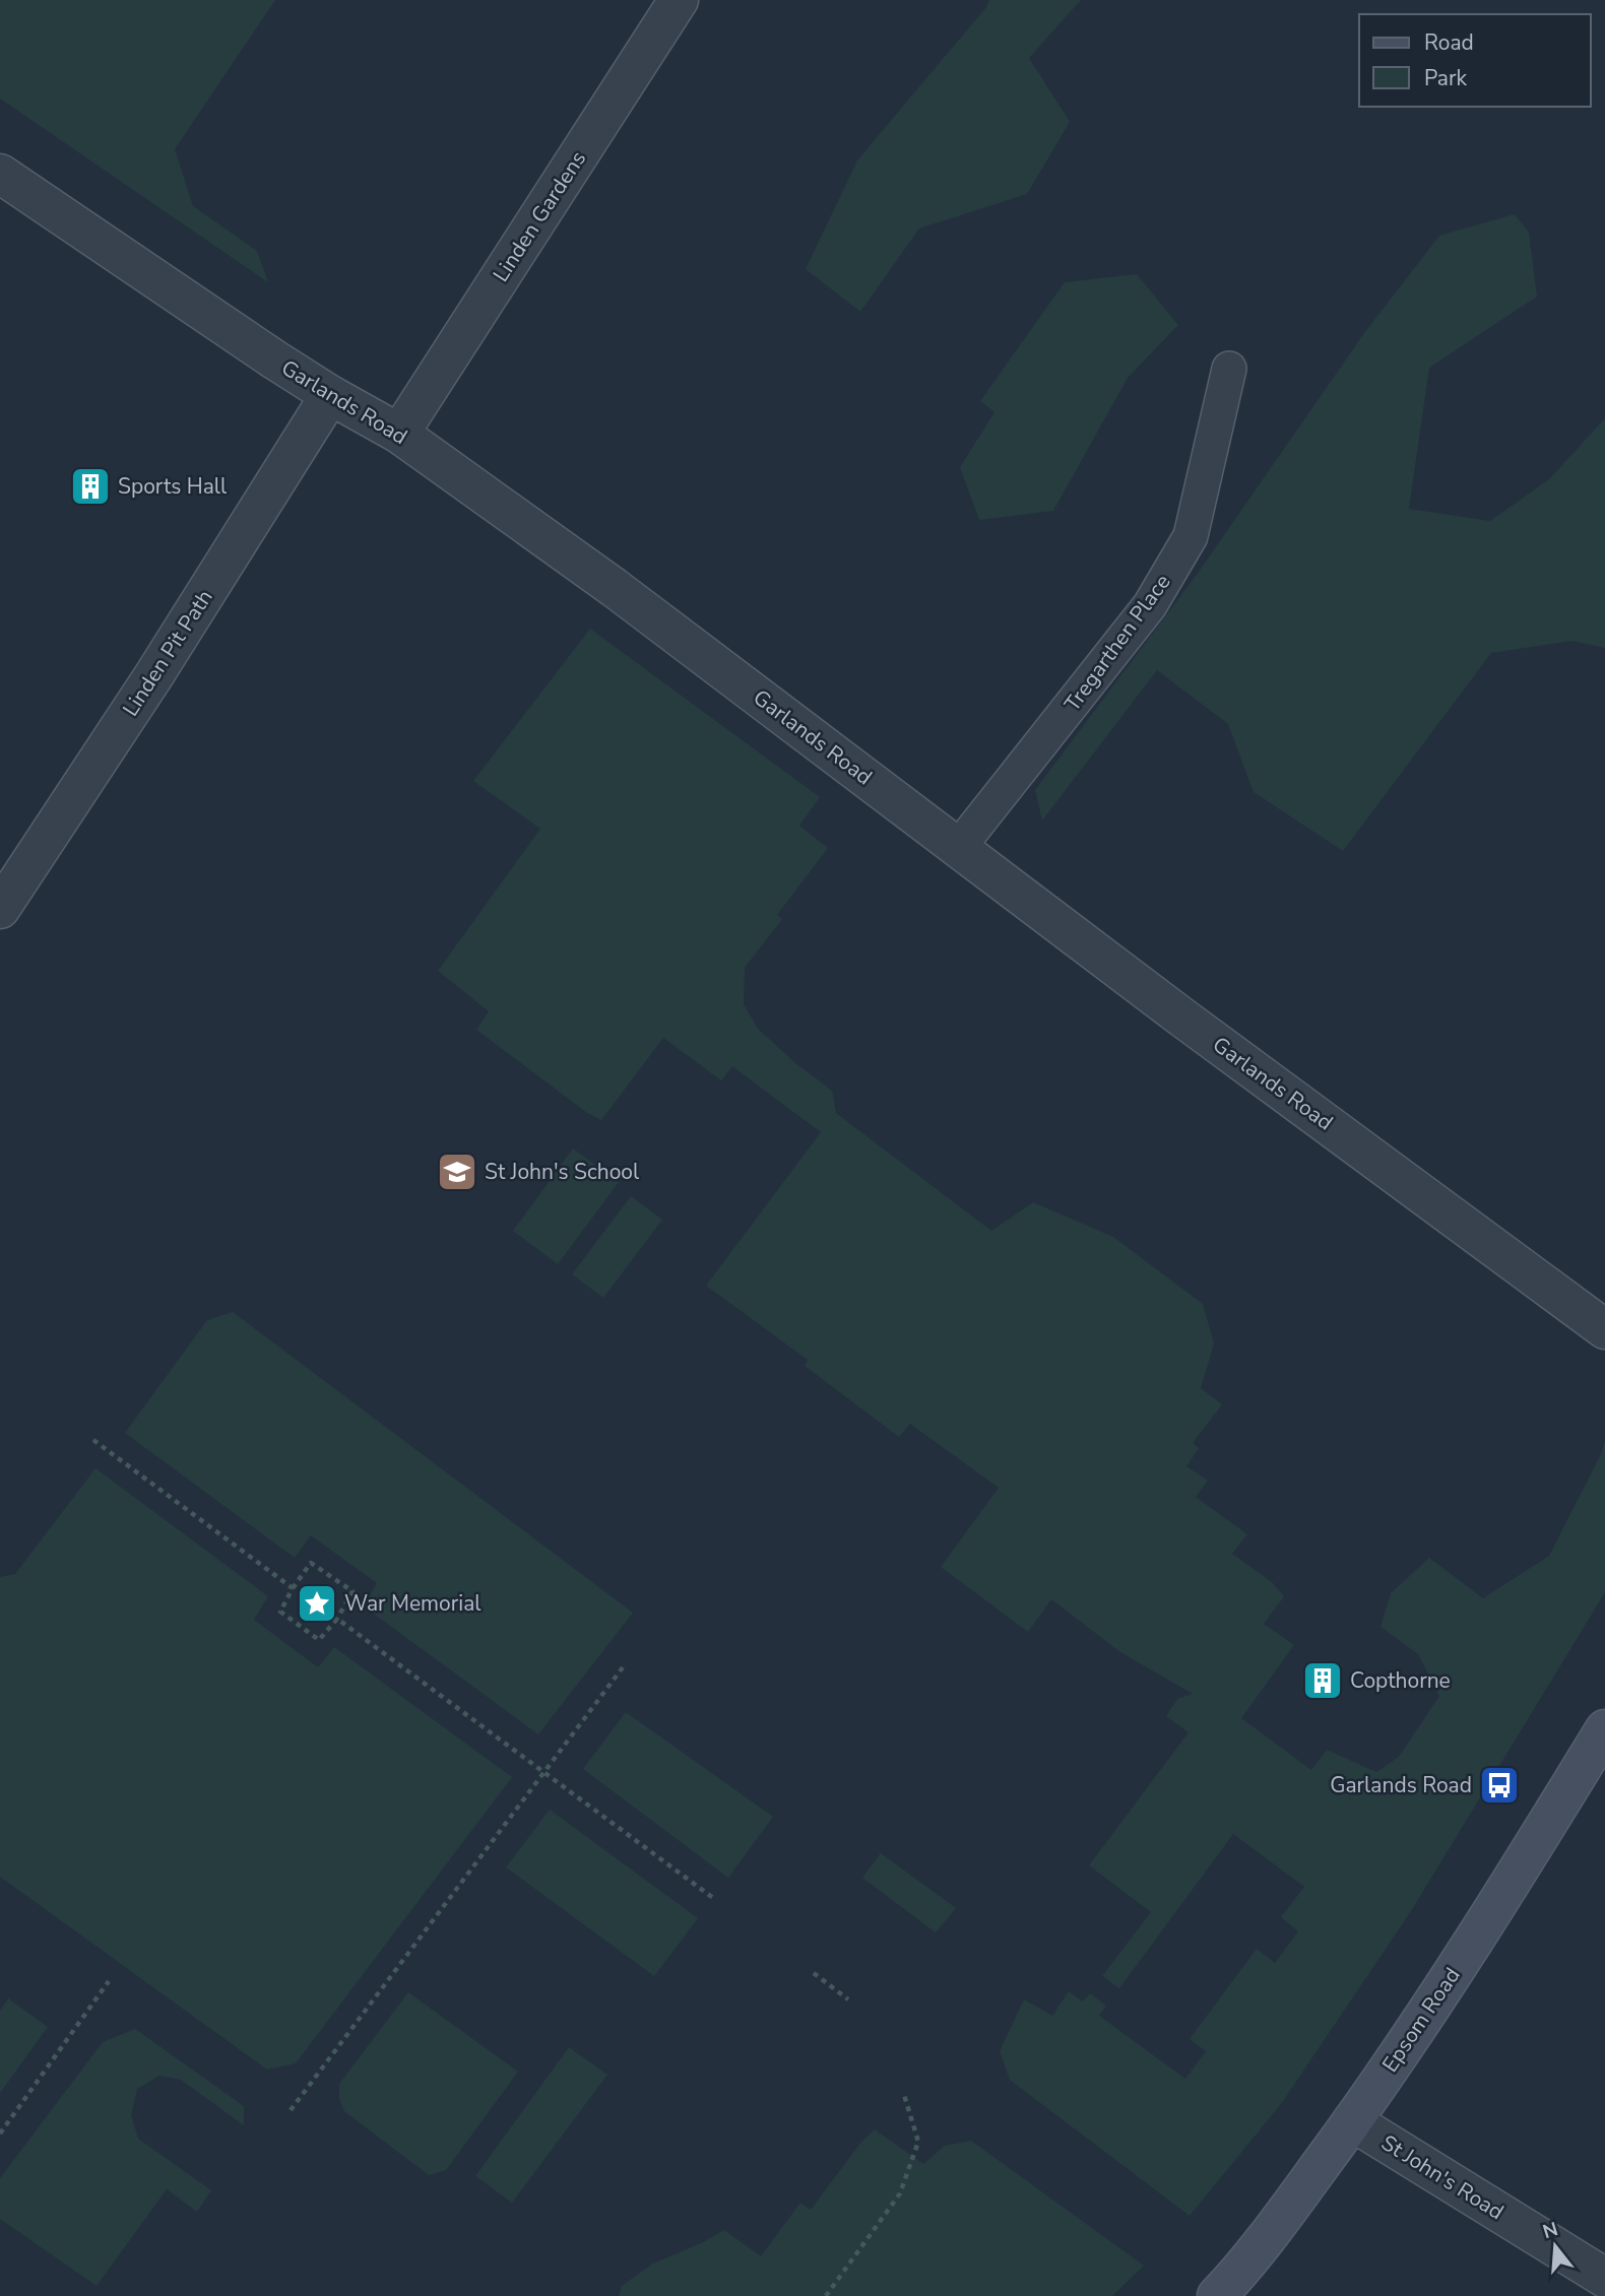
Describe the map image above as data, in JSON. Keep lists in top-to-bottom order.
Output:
{
  "streets": {
    "main road": ["Epsom Road"],
    "street": [
      "Linden Gardens",
      "Garlands Road",
      "Linden Pit Path",
      "St John's Road"
    ],
    "lane": ["Tregarthen Place"]
  },
  "crossings": [
    ["Linden Gardens", "Garlands Road"],
    ["Garlands Road", "Tregarthen Place"],
    ["Garlands Road", "Linden Pit Path"],
    ["Epsom Road", "St John's Road"]
  ],
  "places": {
    "building": ["Sports Hall", "Copthorne"],
    "school or university": ["St John's School"],
    "place": ["War Memorial"],
    "bus stop": ["Garlands Road"]
  },
  "legend": ["Road", "Park"],
  "north": "top"
}
